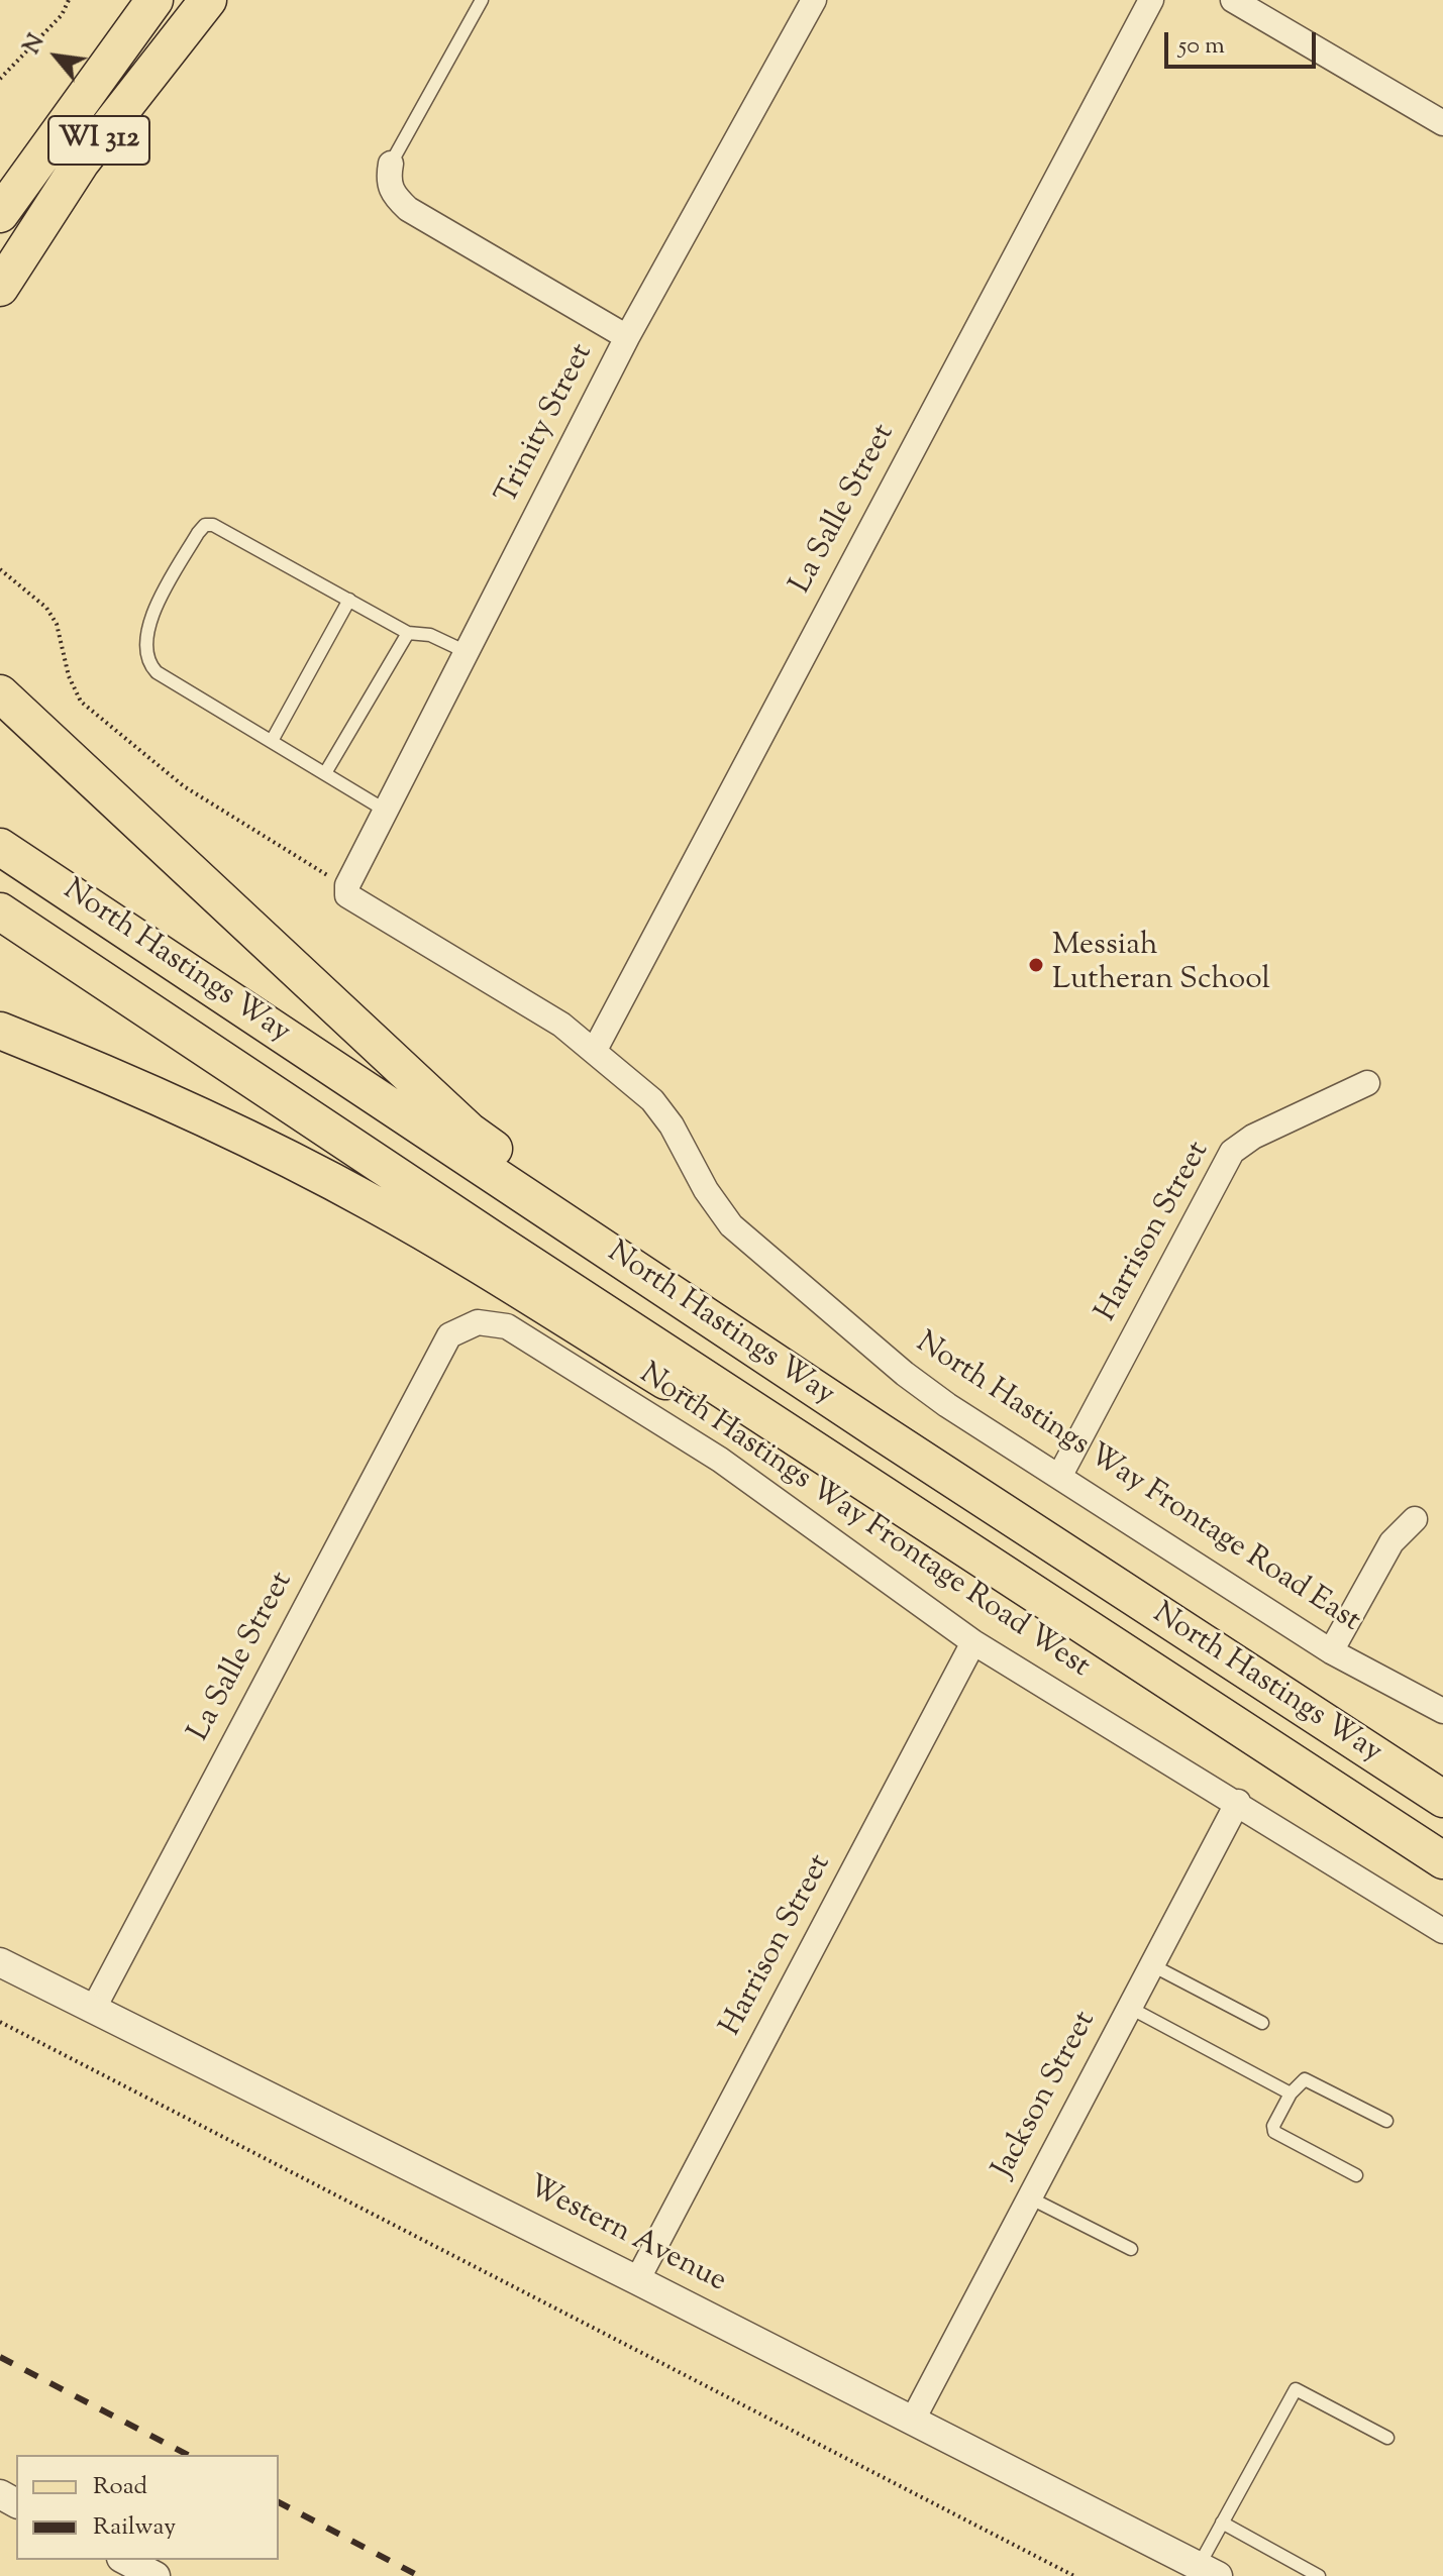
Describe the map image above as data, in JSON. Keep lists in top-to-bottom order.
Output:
{
  "streets": {
    "main road": ["WI 312", "North Hastings Way"],
    "street": [
      "Trinity Street",
      "La Salle Street",
      "Harrison Street",
      "North Hastings Way Frontage Road East",
      "North Hastings Way Frontage Road West",
      "Jackson Street",
      "Western Avenue"
    ]
  },
  "crossings": [
    ["Trinity Street", "North Hastings Way Frontage Road East"],
    ["La Salle Street", "North Hastings Way Frontage Road East"],
    ["La Salle Street", "North Hastings Way Frontage Road West"],
    ["La Salle Street", "Western Avenue"],
    ["Harrison Street", "North Hastings Way Frontage Road East"],
    ["Harrison Street", "North Hastings Way Frontage Road West"],
    ["Harrison Street", "Western Avenue"],
    ["North Hastings Way Frontage Road West", "Jackson Street"],
    ["Jackson Street", "Western Avenue"]
  ],
  "places": ["Messiah Lutheran School"],
  "legend": ["Road", "Railway"],
  "scale_bar": "50 m",
  "north": "top left"
}
